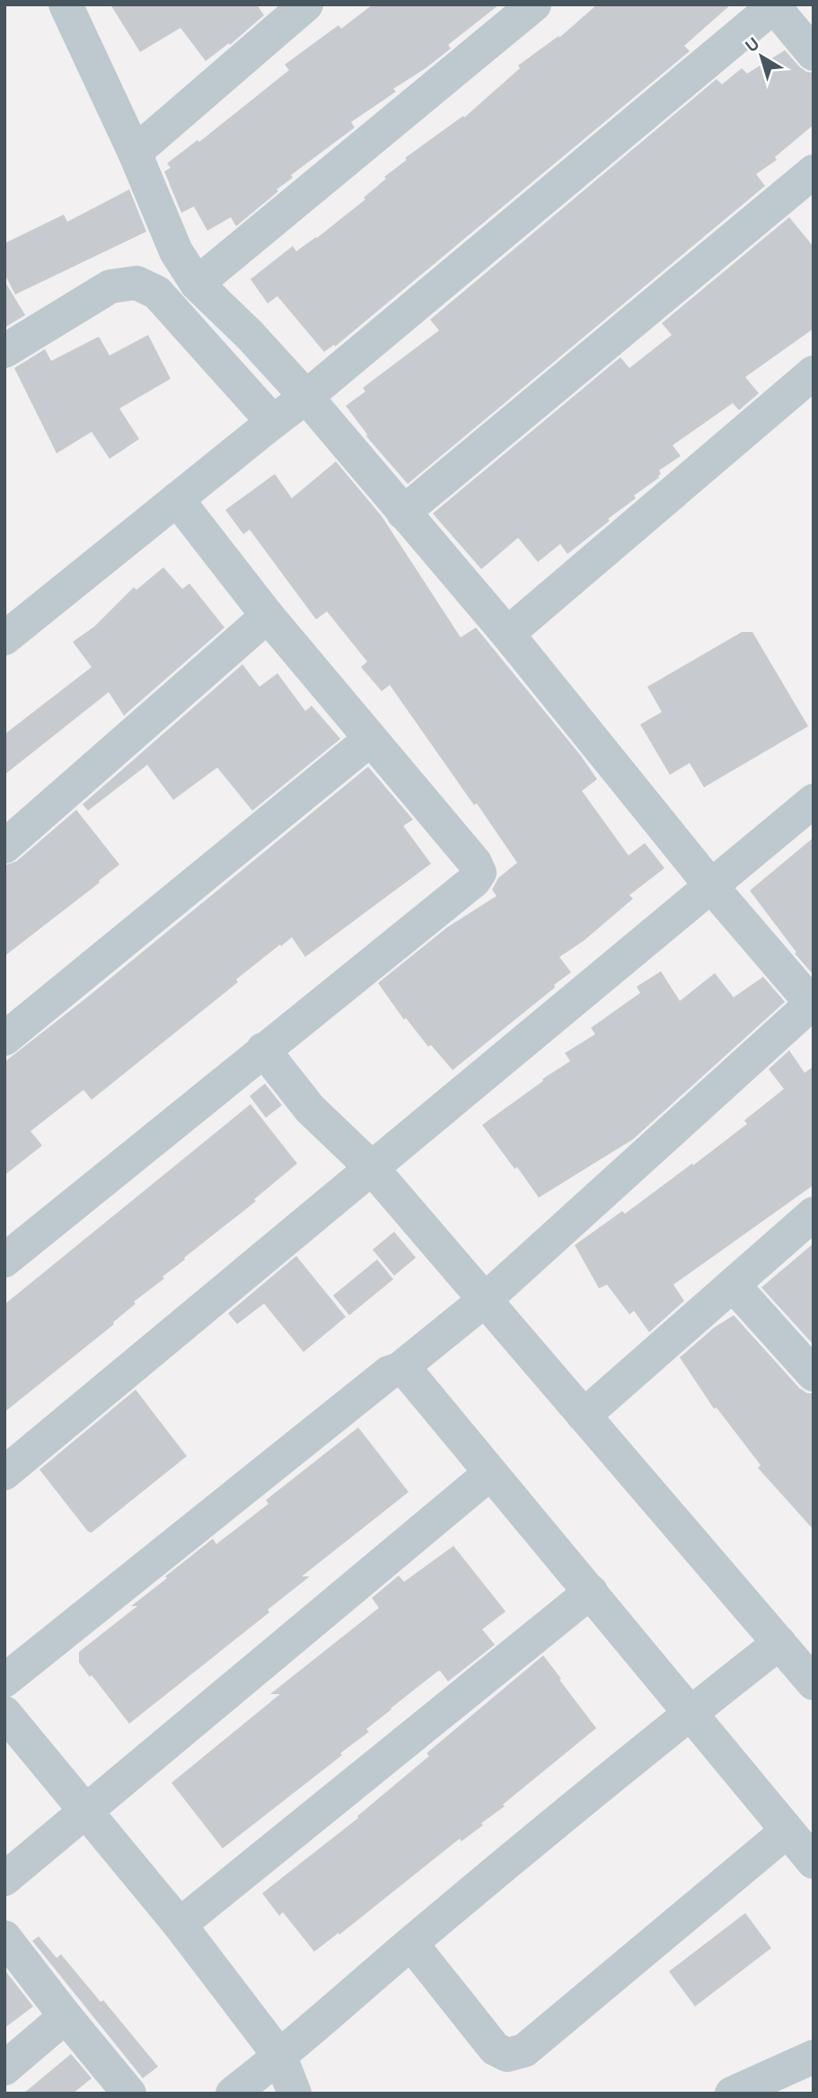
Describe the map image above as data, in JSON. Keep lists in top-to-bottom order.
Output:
{
  "north": "top left"
}
